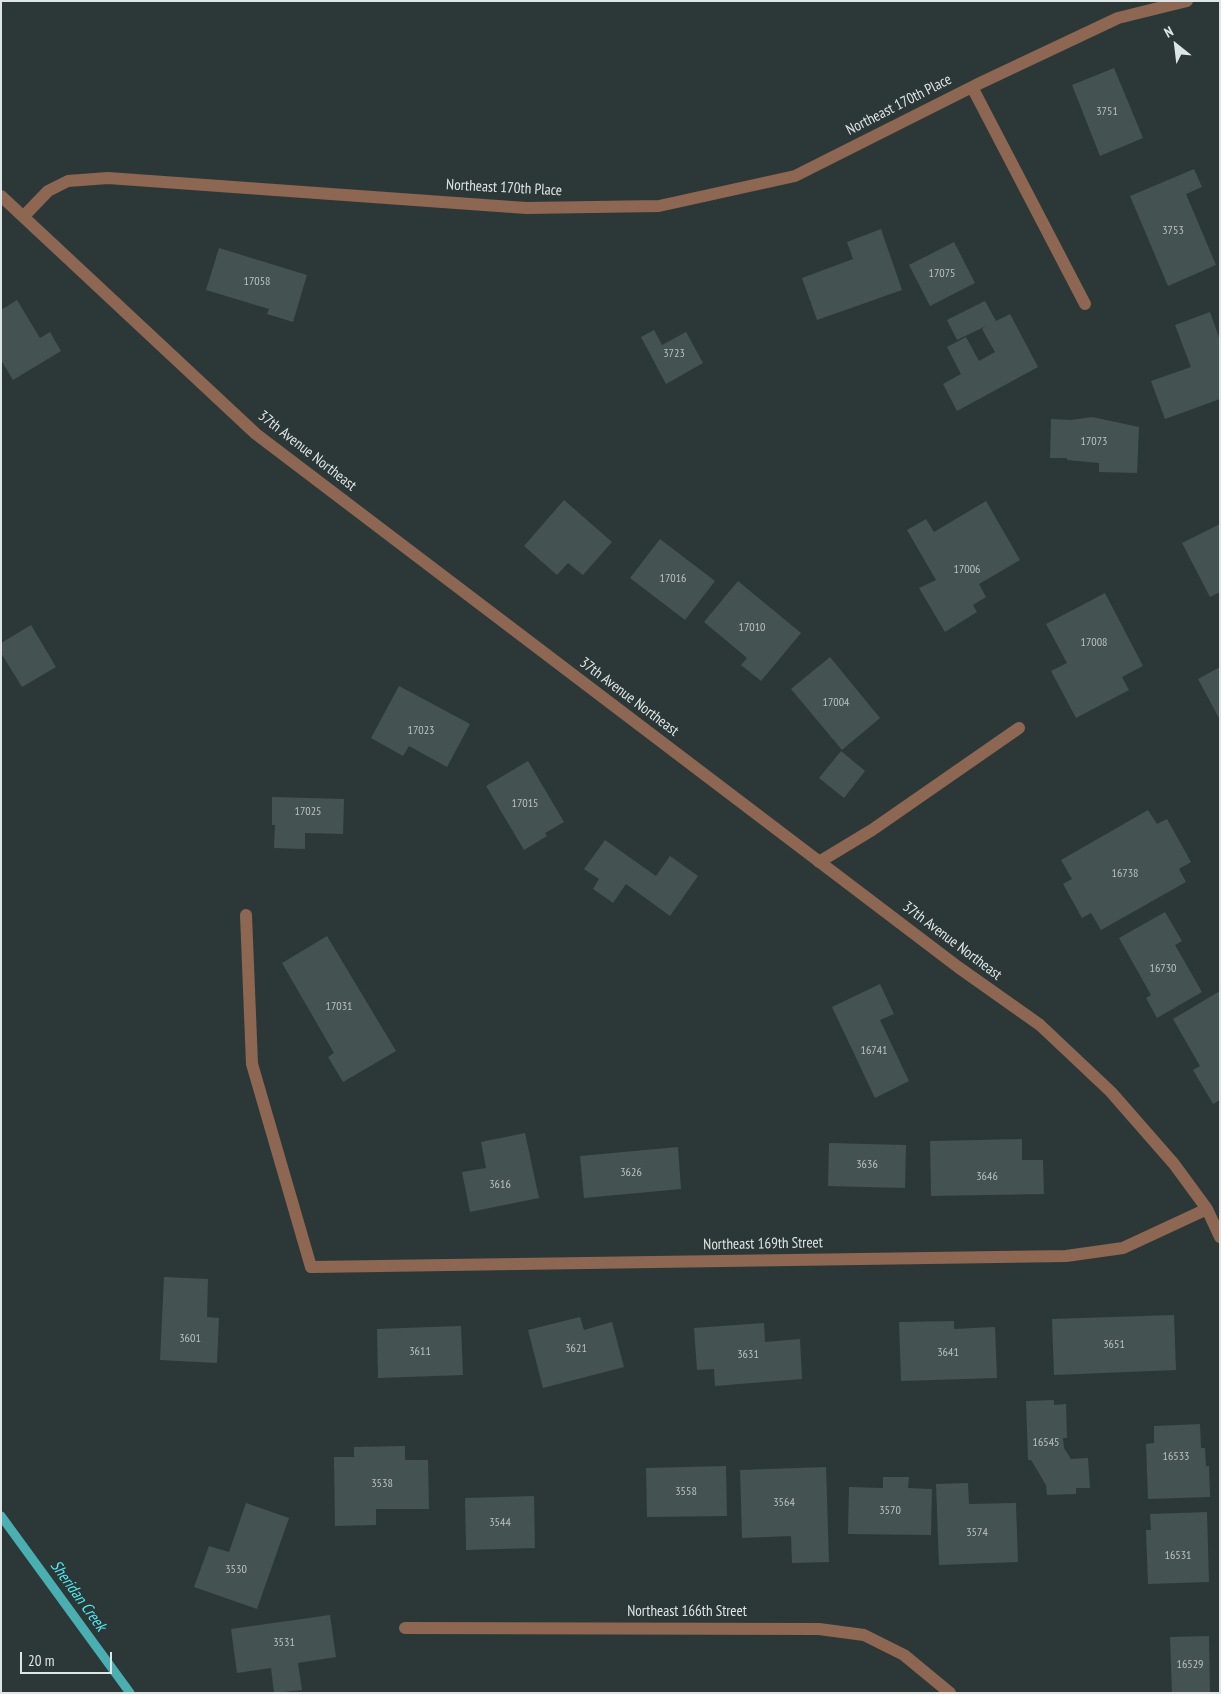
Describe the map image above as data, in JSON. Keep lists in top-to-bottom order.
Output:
{
  "streets": {
    "street": [
      "Northeast 170th Place",
      "37th Avenue Northeast",
      "Northeast 169th Street",
      "Northeast 166th Street"
    ]
  },
  "crossings": [
    ["Northeast 170th Place", "37th Avenue Northeast"],
    ["37th Avenue Northeast", "Northeast 169th Street"]
  ],
  "water": ["Sheridan Creek"],
  "house_numbers": [
    "3751",
    "3753",
    "17075",
    "17058",
    "3723",
    "17073",
    "17006",
    "17016",
    "17010",
    "17008",
    "17004",
    "17023",
    "17015",
    "17025",
    "16738",
    "16730",
    "17031",
    "16741",
    "3636",
    "3626",
    "3646",
    "3616",
    "3601",
    "3651",
    "3621",
    "3611",
    "3641",
    "3631",
    "16545",
    "16533",
    "3538",
    "3558",
    "3564",
    "3570",
    "3544",
    "3574",
    "16531",
    "3530",
    "3531",
    "16529"
  ],
  "scale_bar": "20 m",
  "north": "top left"
}
